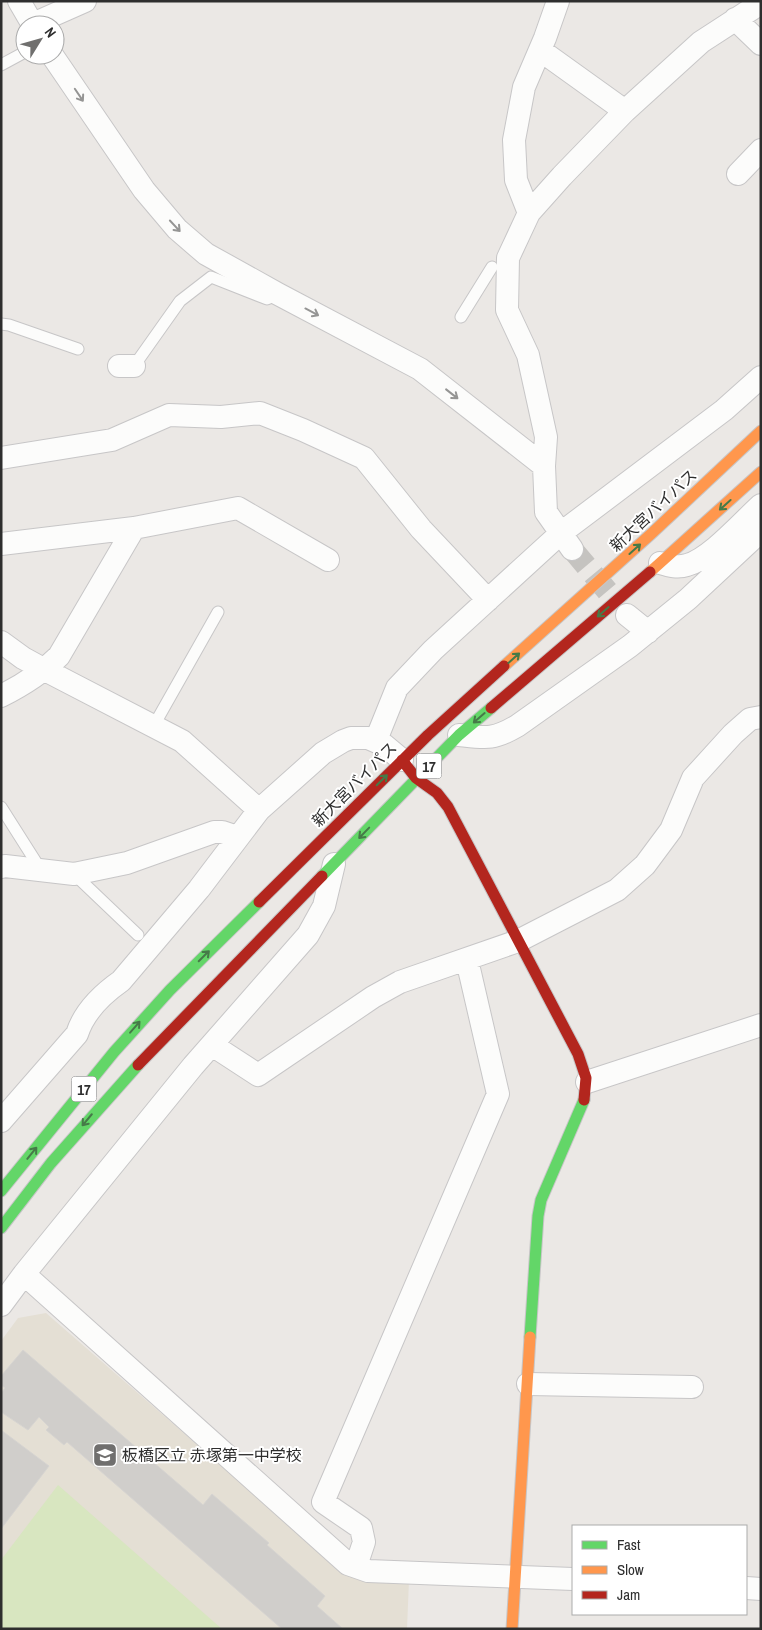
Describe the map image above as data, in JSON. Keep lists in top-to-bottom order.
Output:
{
  "streets": {
    "main road": ["新大宮バイパス", "17"]
  },
  "places": {
    "school or university": ["板橋区立 赤塚第一中学校"]
  },
  "legend": ["Fast", "Slow", "Jam"],
  "north": "top right"
}
